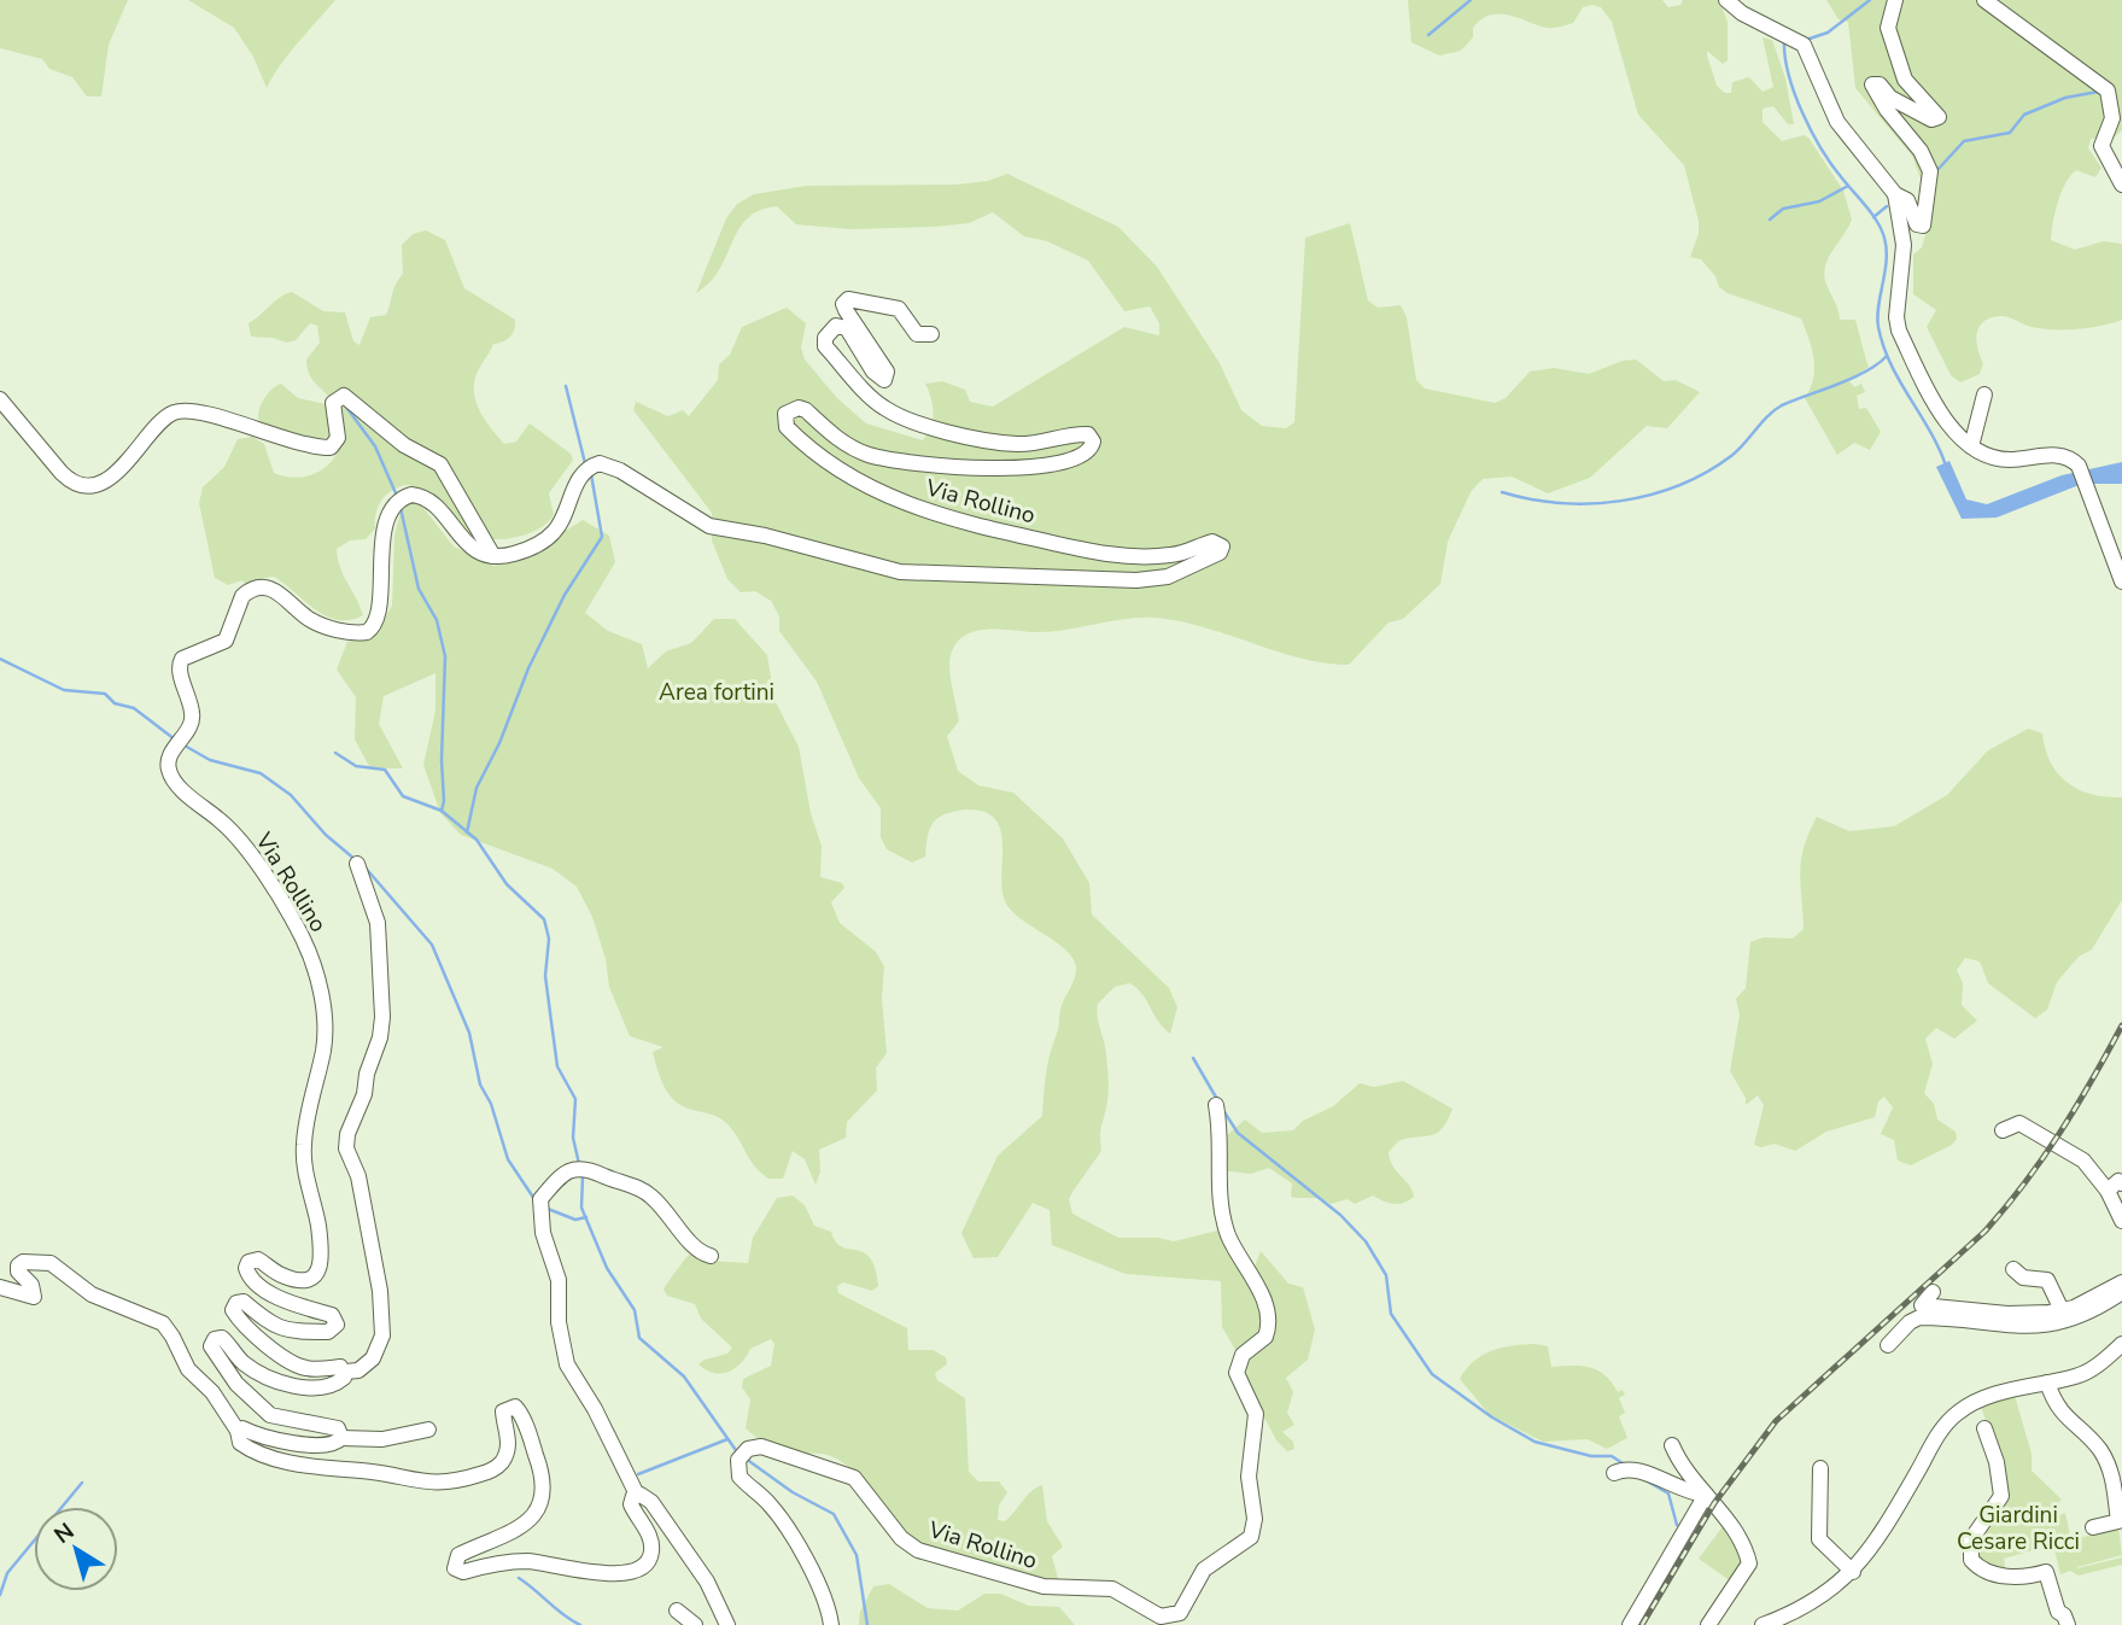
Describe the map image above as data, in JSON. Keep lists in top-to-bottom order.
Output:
{
  "streets": {
    "street": ["Via Rollino"]
  },
  "parks": ["Area fortini", "Giardini Cesare Ricci"],
  "north": "top left"
}
